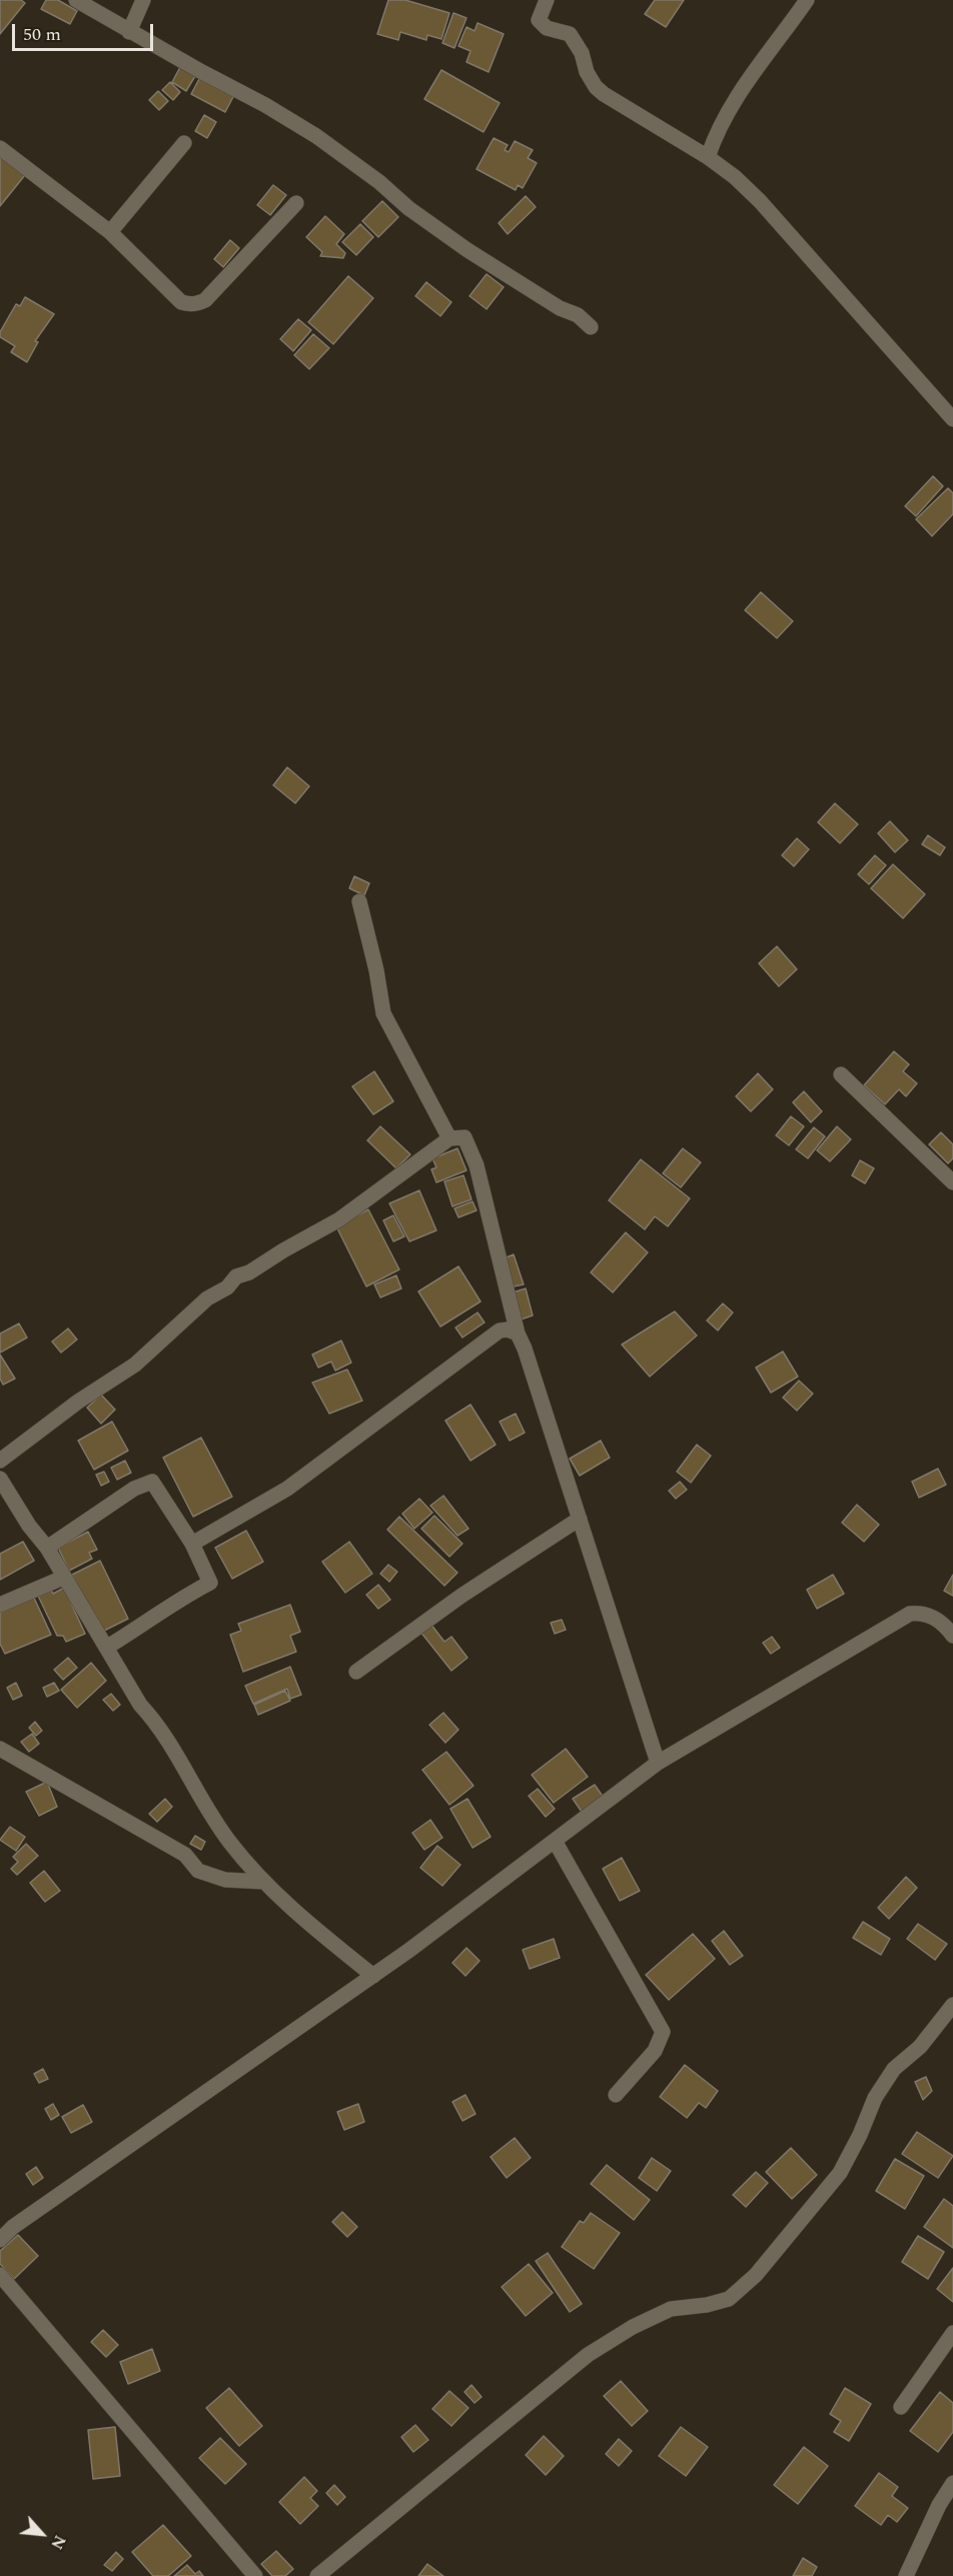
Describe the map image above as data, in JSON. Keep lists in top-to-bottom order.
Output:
{
  "scale_bar": "50 m",
  "north": "bottom right"
}
